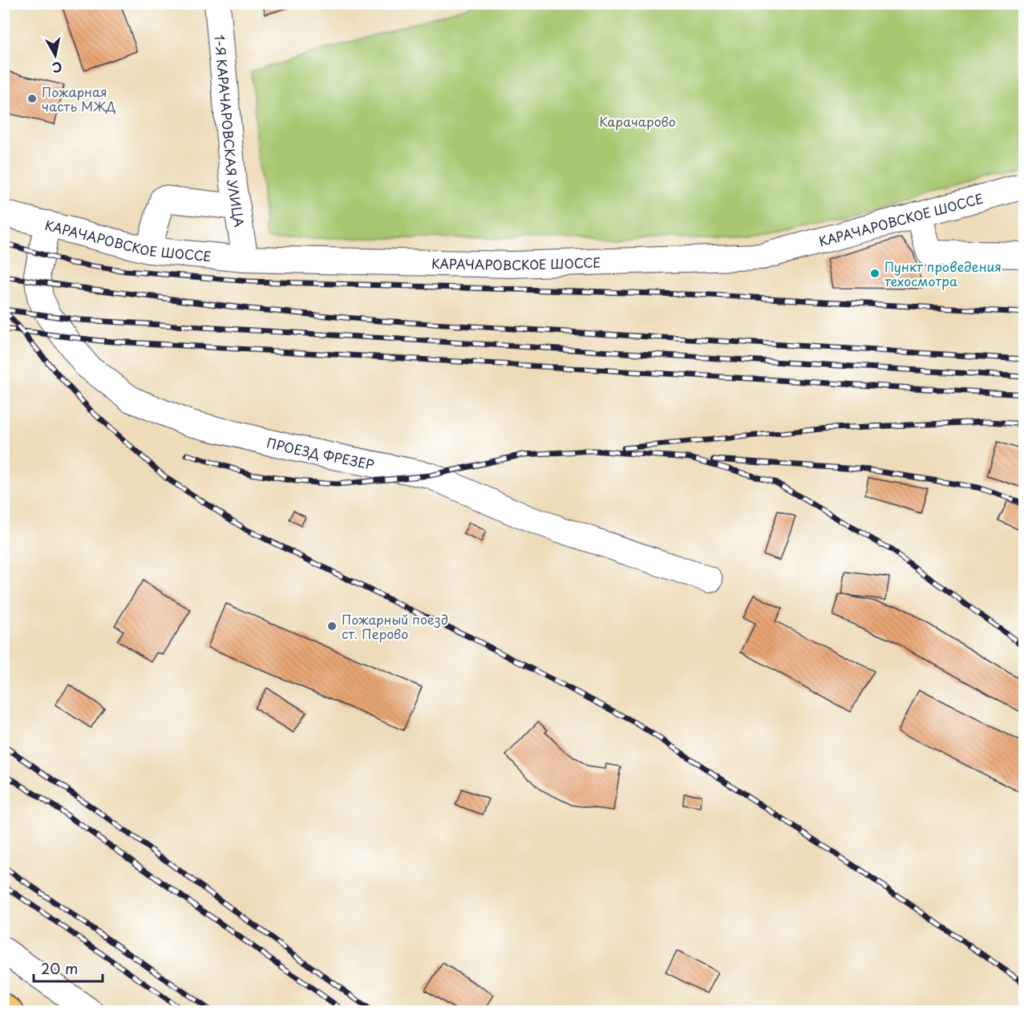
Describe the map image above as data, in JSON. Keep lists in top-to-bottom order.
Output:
{
  "streets": {
    "street": ["1-Я КАРАЧАРОВСКАЯ УЛИЦА", "КАРАЧАРОВСКОЕ ШОССЕ", "ПРОЕЗД ФРЕЗЕР"]
  },
  "crossings": [
    ["1-Я КАРАЧАРОВСКАЯ УЛИЦА", "КАРАЧАРОВСКОЕ ШОССЕ"],
    ["КАРАЧАРОВСКОЕ ШОССЕ", "ПРОЕЗД ФРЕЗЕР"]
  ],
  "parks": ["Карачарово"],
  "places": ["Пожарная часть МЖД", "Пункт проведения техосмотра", "Пожарный поезд ст. Перово"],
  "scale_bar": "20 m",
  "north": "bottom"
}
